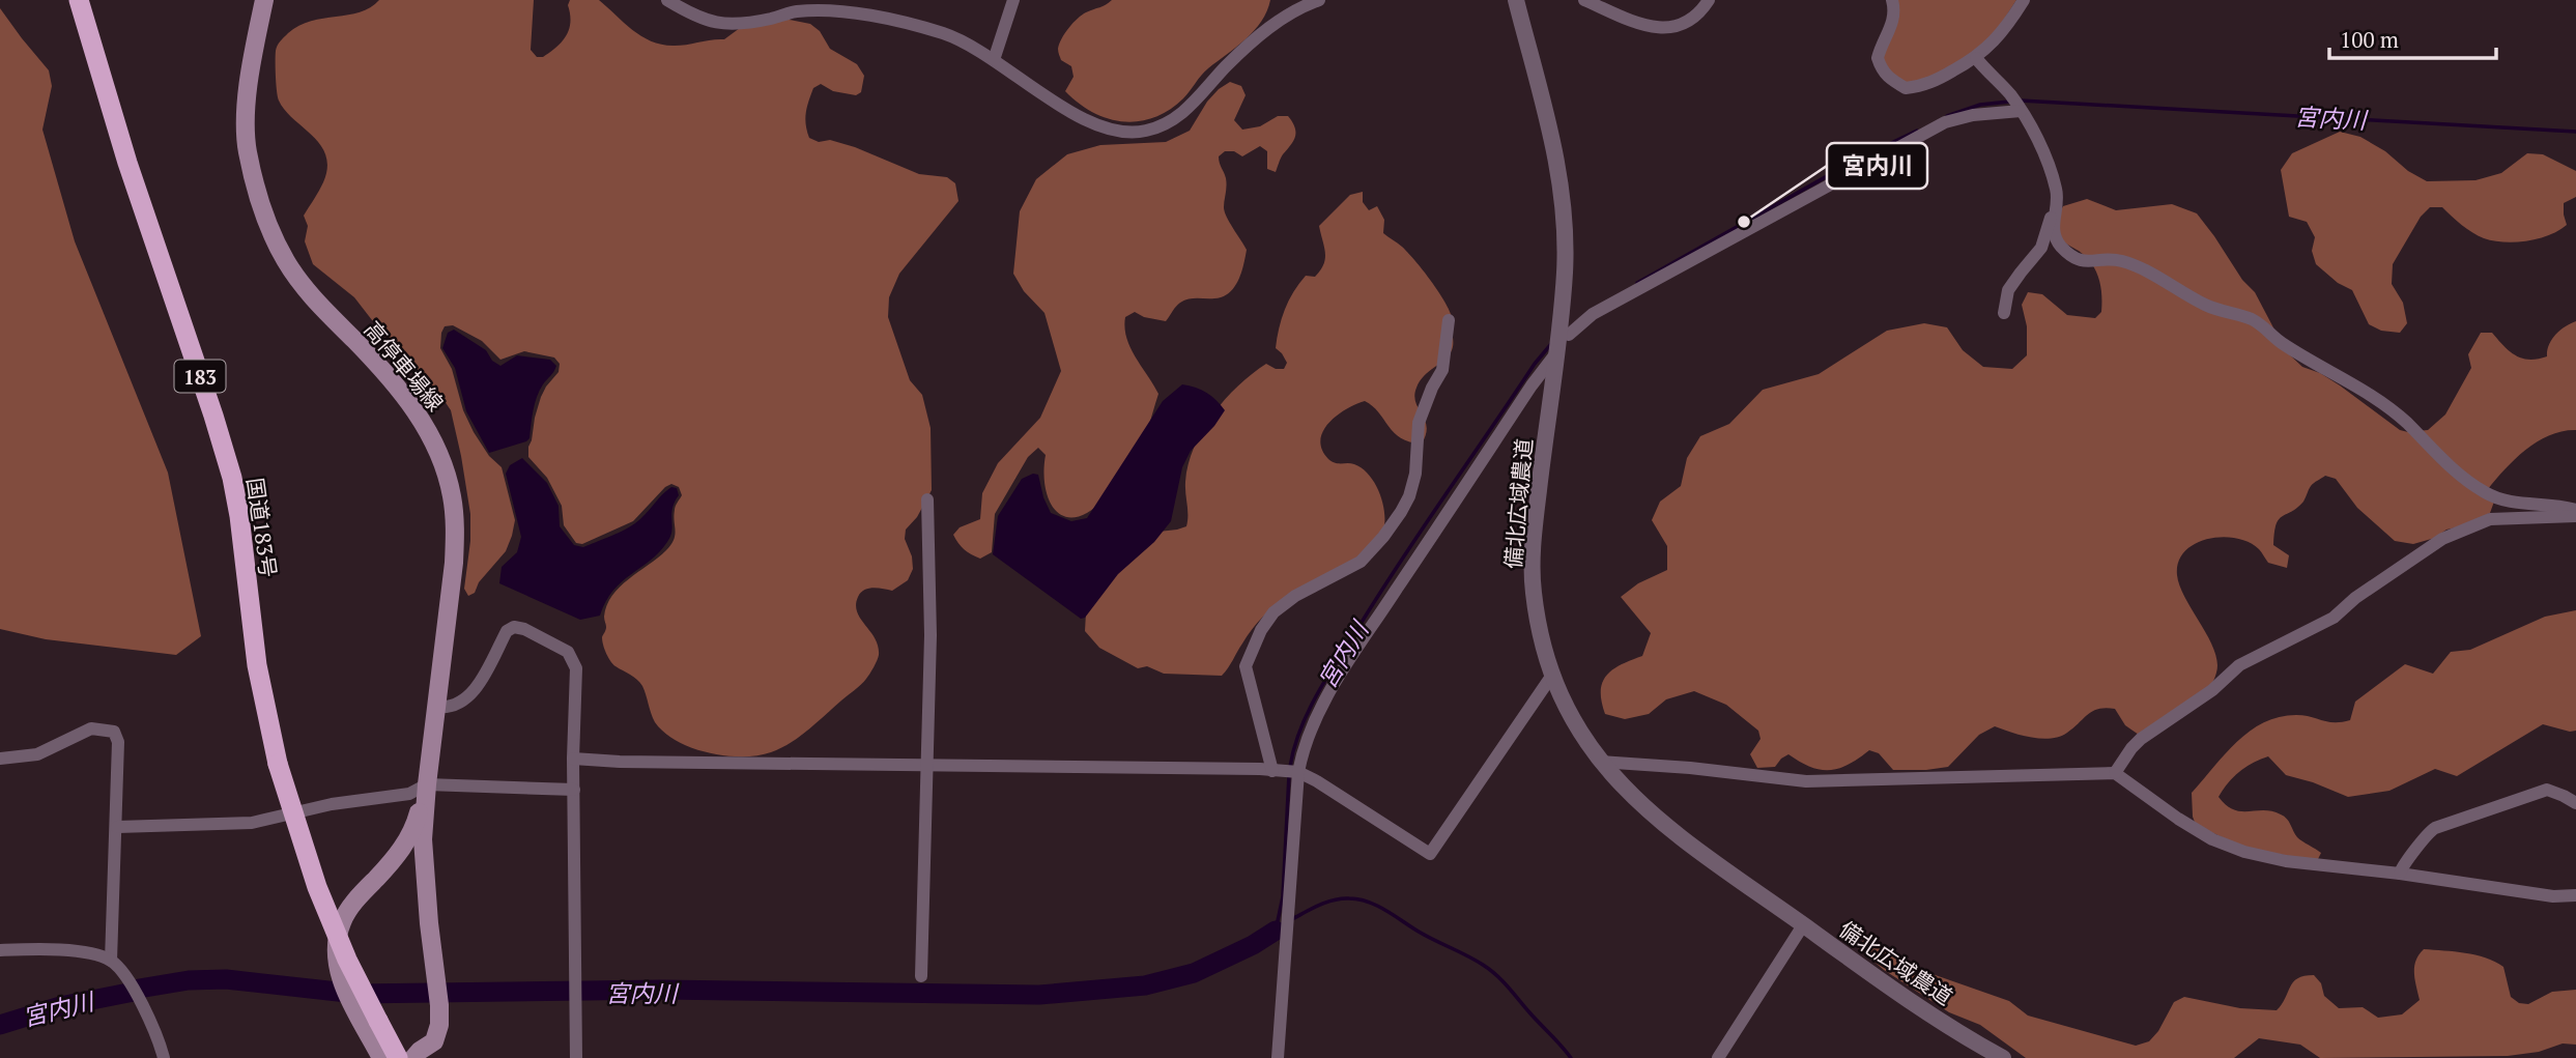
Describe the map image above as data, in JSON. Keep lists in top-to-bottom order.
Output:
{
  "streets": {
    "highway": ["183", "国道183号"],
    "main road": ["高停車場線"],
    "street": ["備北広域農道"]
  },
  "water": ["宮内川"],
  "places": ["宮内川"],
  "scale_bar": "100 m"
}
